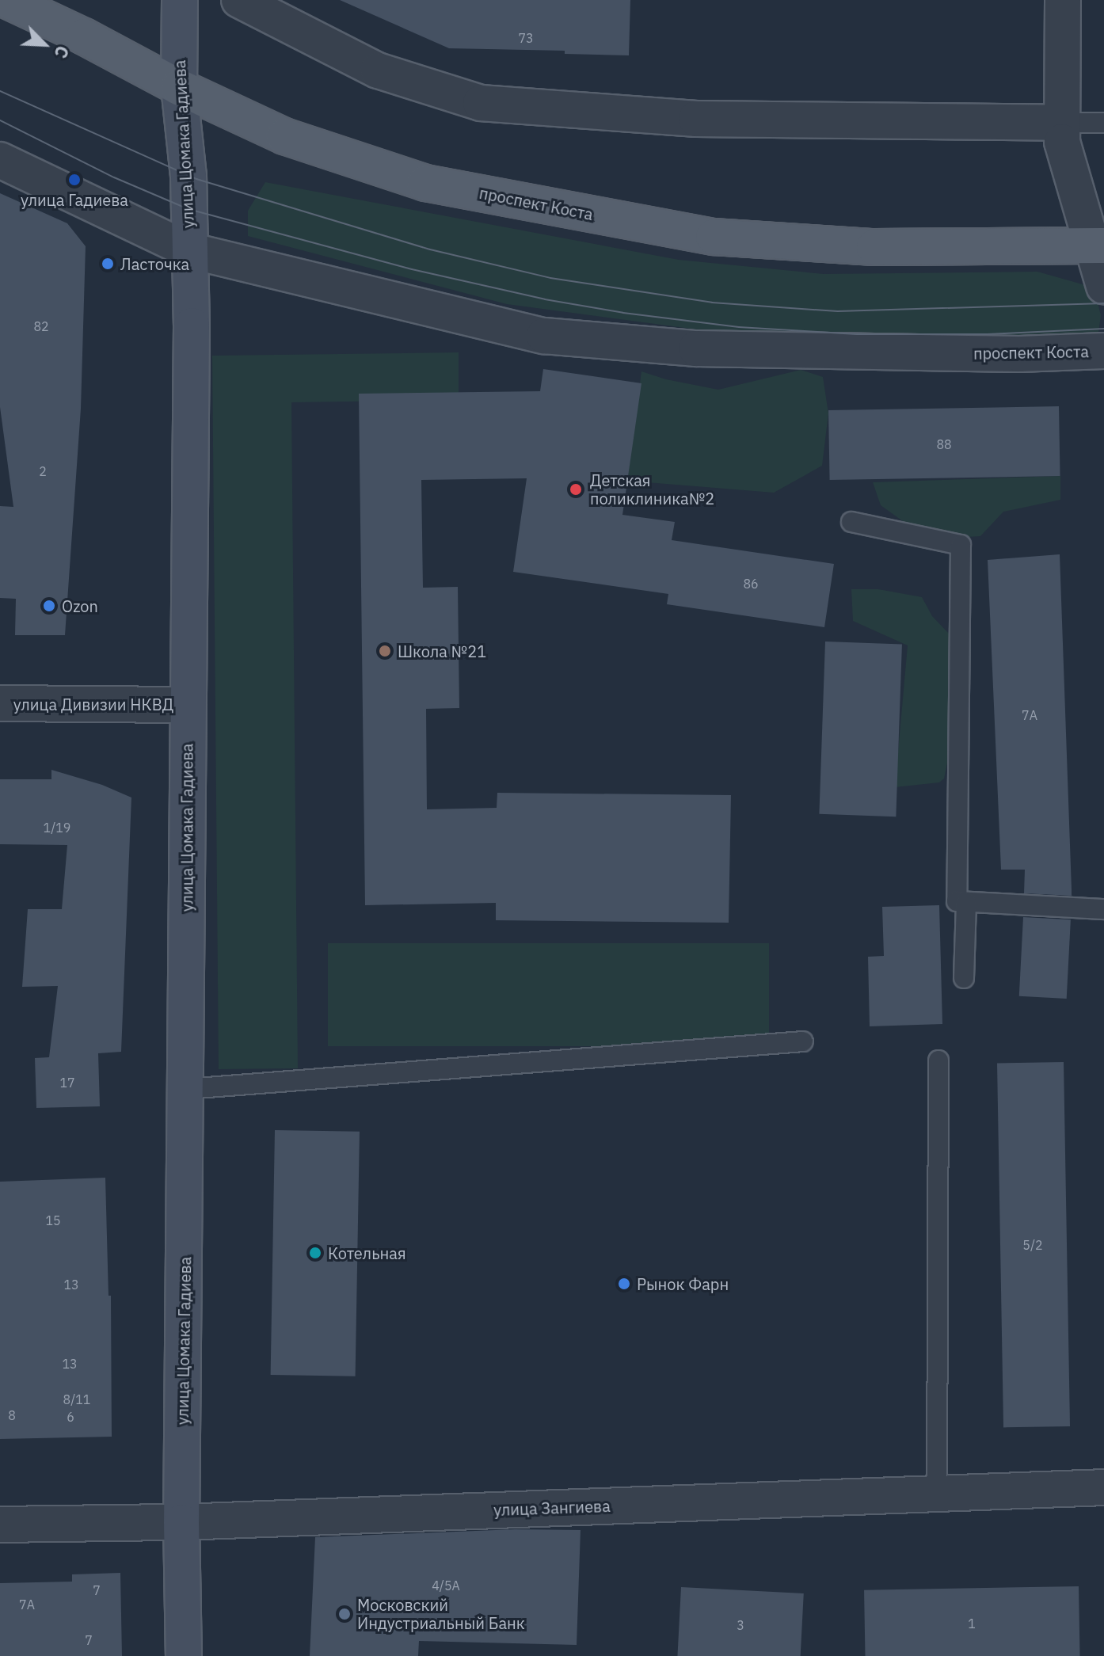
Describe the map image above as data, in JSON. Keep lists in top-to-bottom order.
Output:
{
  "streets": {
    "main road": ["улица Цомака Гадиева", "проспект Коста"],
    "street": ["улица Дивизии НКВД", "улица Зангиева"]
  },
  "crossings": [
    ["улица Цомака Гадиева", "проспект Коста"],
    ["улица Цомака Гадиева", "улица Дивизии НКВД"],
    ["улица Цомака Гадиева", "улица Зангиева"]
  ],
  "places": [
    "улица Гадиева",
    "Ласточка",
    "Детская поликлиника№2",
    "Ozon",
    "Школа №21",
    "Котельная",
    "Рынок Фарн",
    "Московский Индустриальный Банк"
  ],
  "house_numbers": [
    "73",
    "82",
    "88",
    "2",
    "86",
    "7А",
    "1/19",
    "17",
    "15",
    "5/2",
    "13",
    "13",
    "8/11",
    "8",
    "6",
    "4/5А",
    "7",
    "7А",
    "1",
    "3",
    "7"
  ],
  "north": "bottom right"
}
